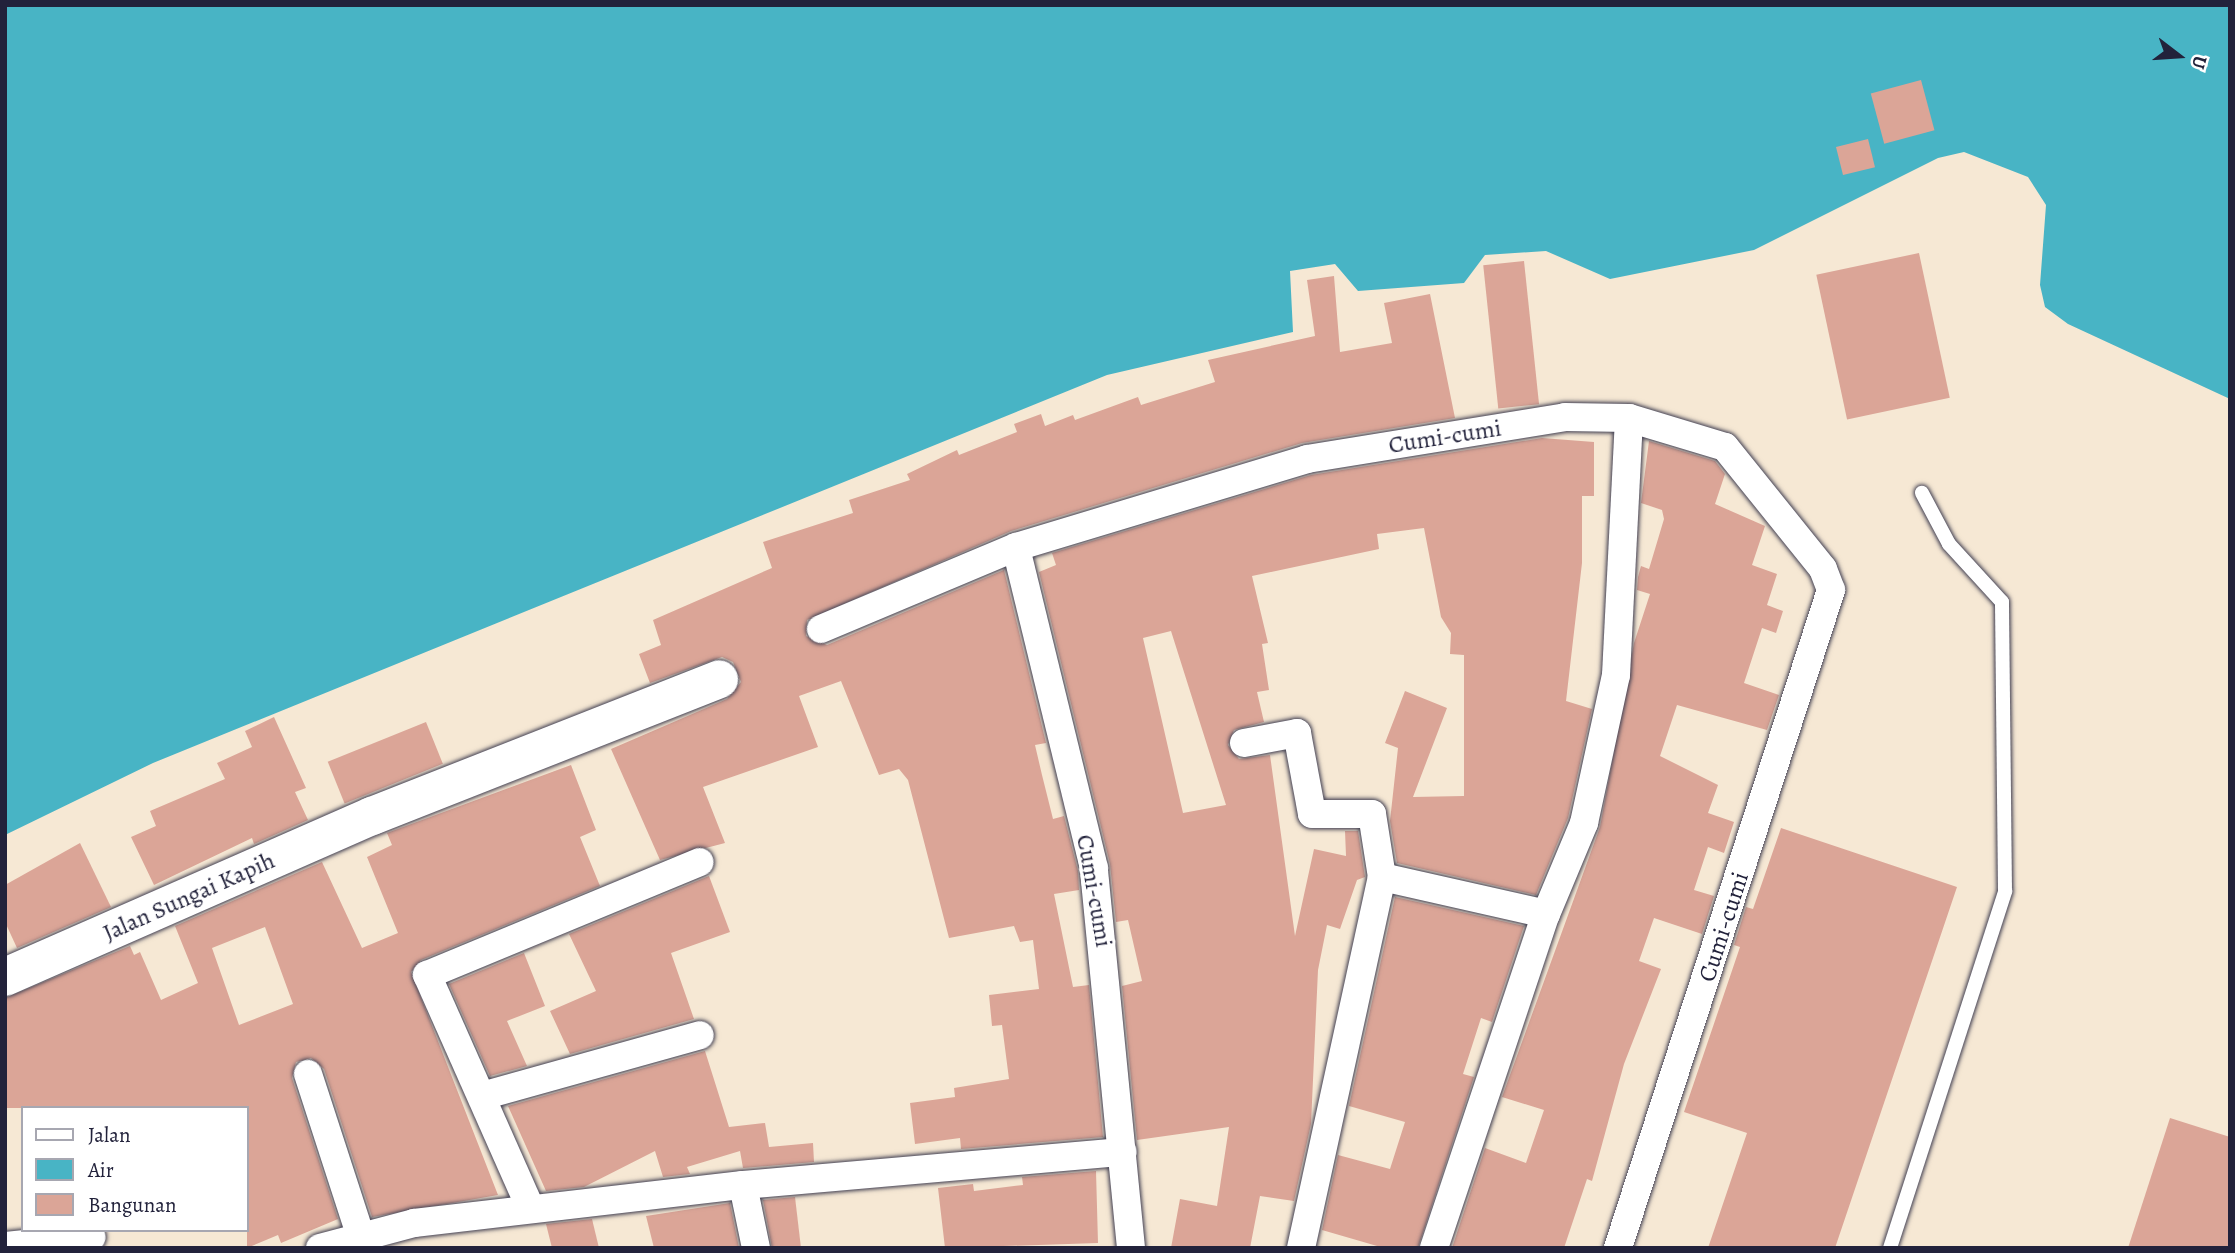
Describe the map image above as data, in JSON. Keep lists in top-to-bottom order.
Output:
{
  "streets": {
    "street": ["Cumi-cumi", "Jalan Sungai Kapih"]
  },
  "legend": ["Jalan", "Air", "Bangunan"],
  "north": "right"
}
